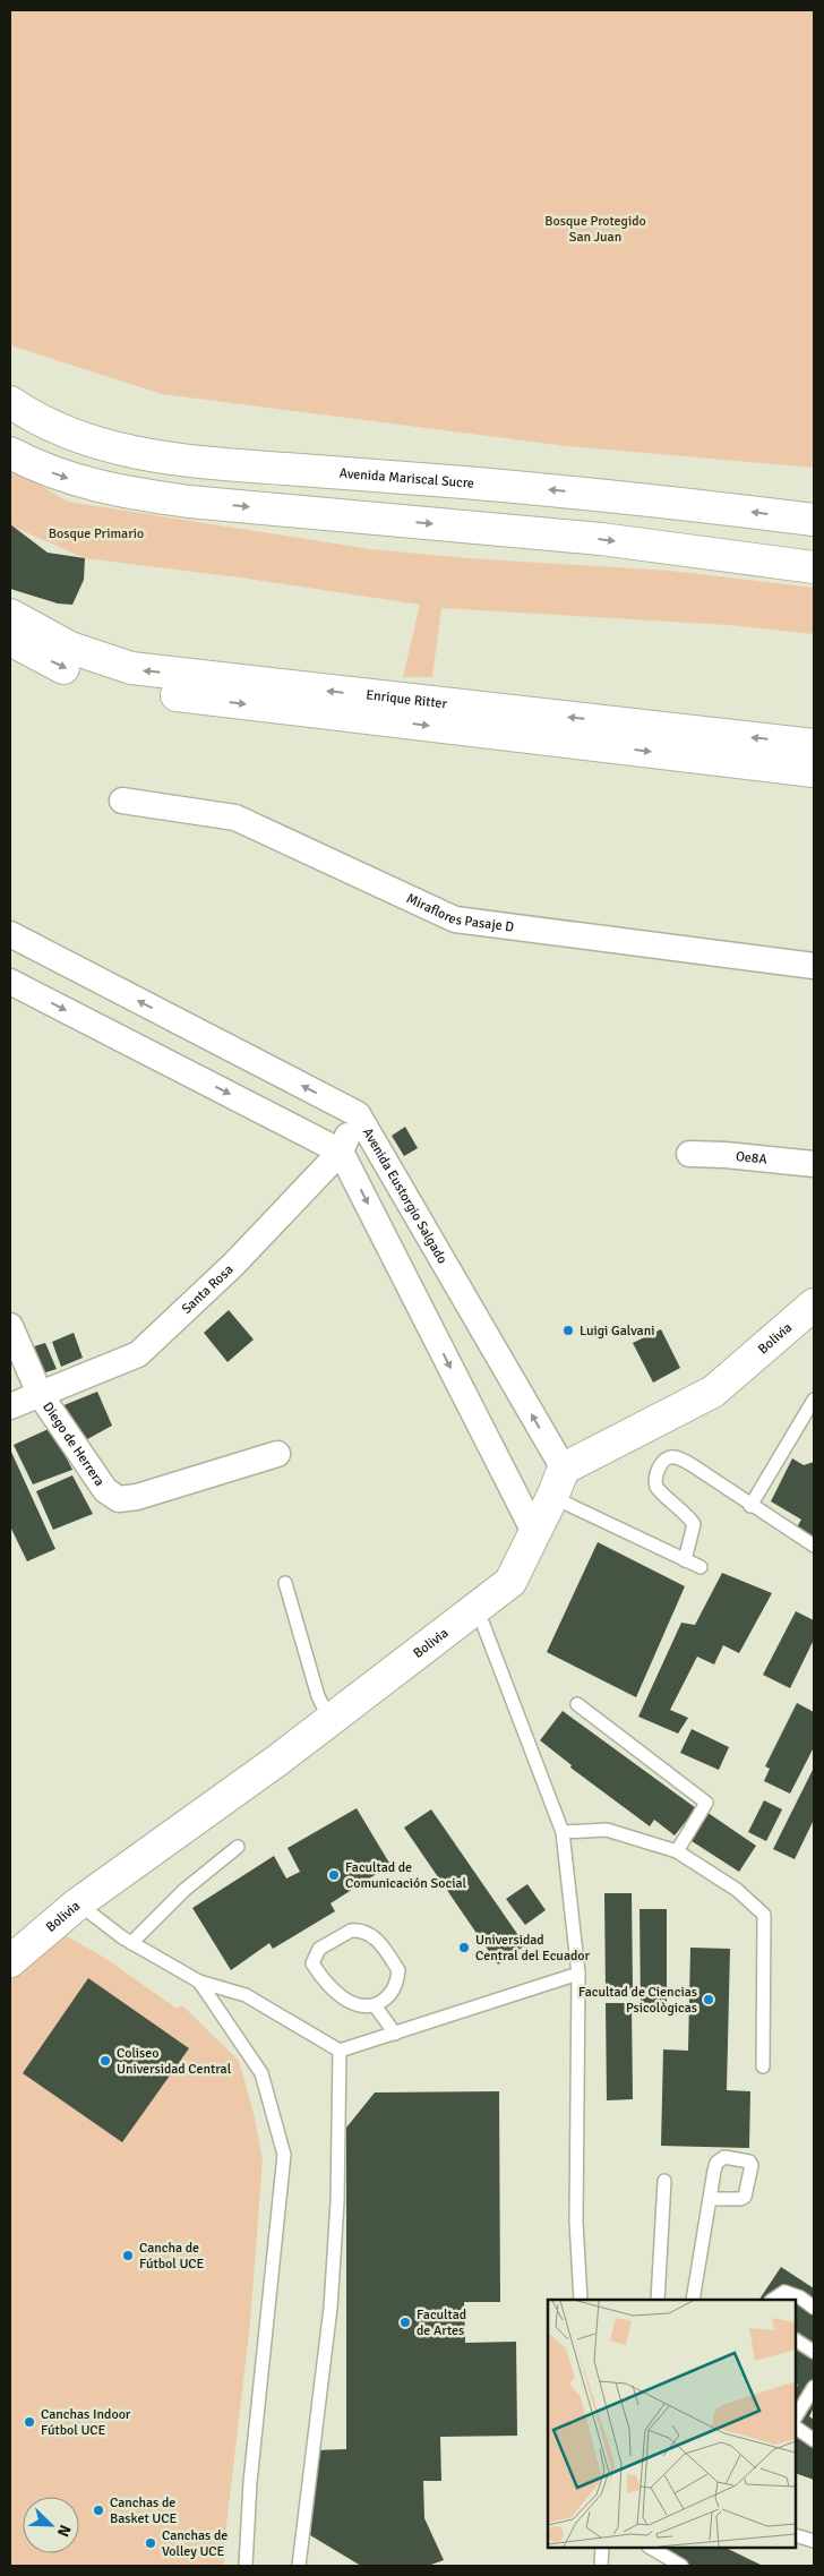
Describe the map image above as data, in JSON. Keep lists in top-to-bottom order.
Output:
{
  "streets": {
    "street": [
      "Avenida Mariscal Sucre",
      "Enrique Ritter",
      "Miraflores Pasaje D",
      "Oe8A",
      "Avenida Eustorgio Salgado",
      "Santa Rosa",
      "Bolivia",
      "Diego de Herrera"
    ]
  },
  "crossings": [
    ["Avenida Eustorgio Salgado", "Santa Rosa"],
    ["Avenida Eustorgio Salgado", "Bolivia"],
    ["Santa Rosa", "Diego de Herrera"]
  ],
  "parks": ["Bosque Protegido San Juan", "Bosque Primario"],
  "places": [
    "Luigi Galvani",
    "Facultad de Comunicación Social",
    "Universidad Central del Ecuador",
    "Facultad de Ciencias Psicològicas",
    "Coliseo Universidad Central",
    "Cancha de Fútbol UCE",
    "Facultad de Artes",
    "Canchas Indoor Fútbol UCE",
    "Canchas de Basket UCE",
    "Canchas de Volley UCE"
  ],
  "north": "bottom right"
}
